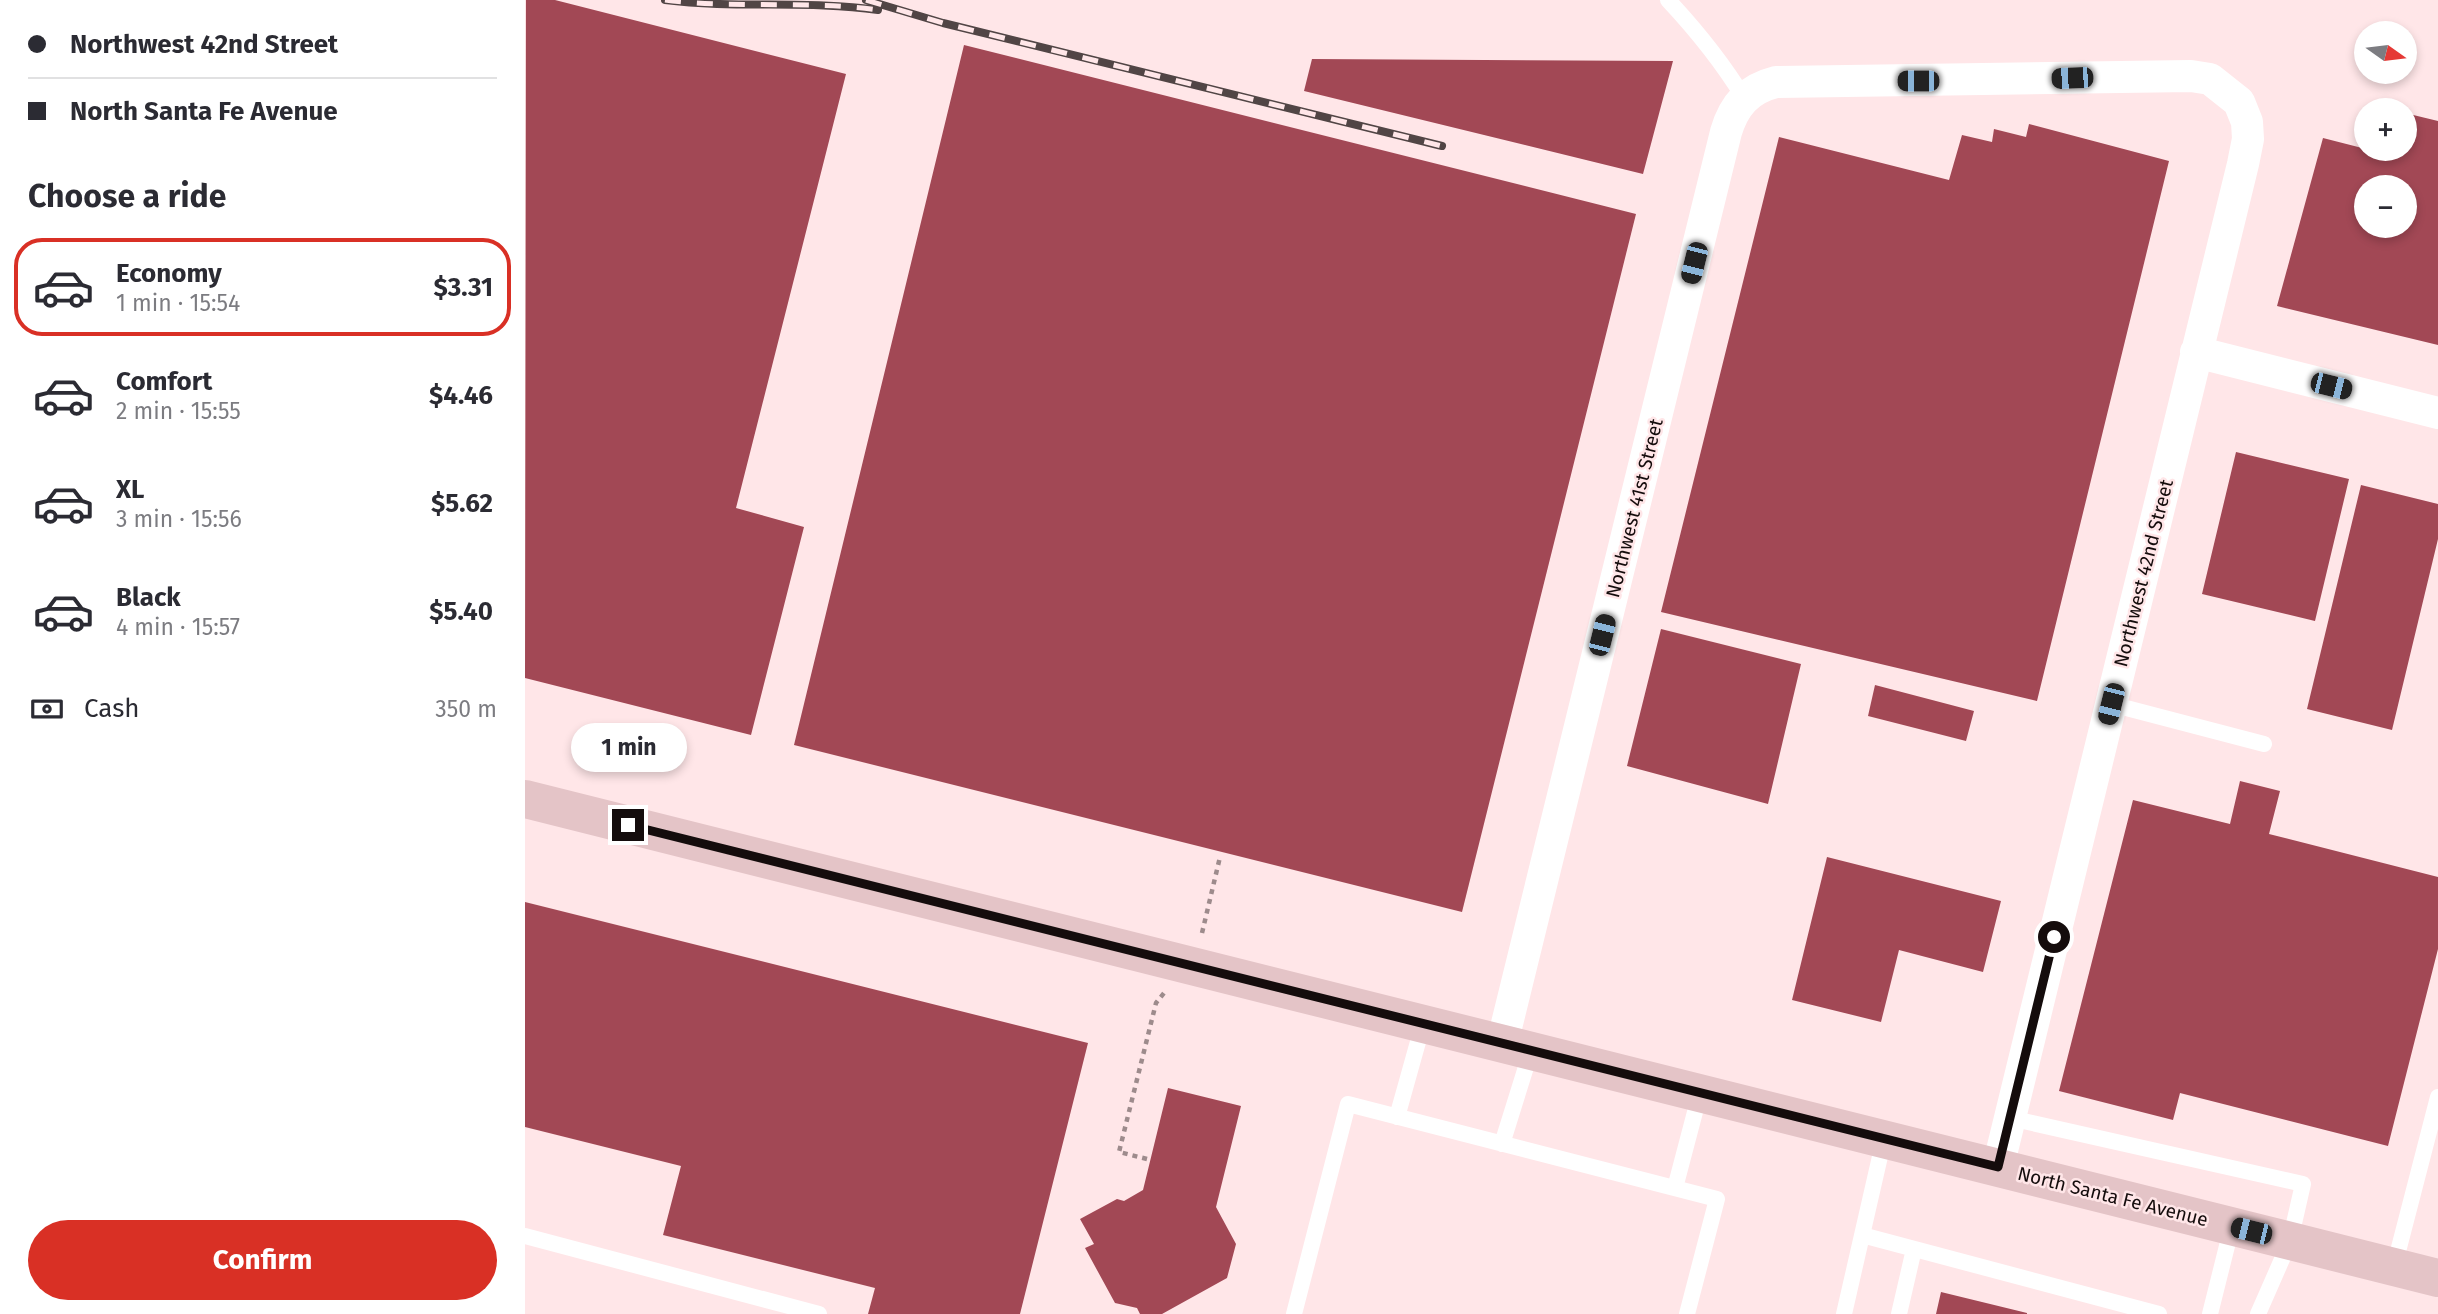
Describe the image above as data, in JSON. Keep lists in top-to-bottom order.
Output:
{
  "streets": {
    "main road": ["North Santa Fe Avenue"],
    "street": ["Northwest 41st Street", "Northwest 42nd Street"]
  },
  "crossings": [
    ["Northwest 41st Street", "Northwest 42nd Street"],
    ["Northwest 41st Street", "North Santa Fe Avenue"],
    ["Northwest 42nd Street", "North Santa Fe Avenue"]
  ],
  "north": "right",
  "page": {
    "banner": ["Northwest 42nd Street", "North Santa Fe Avenue"],
    "map_buttons": ["+", "−"],
    "heading": "Choose a ride",
    "list": [
      {
        "name": "Economy",
        "note": "1 min · 15:54",
        "value": "$3.31"
      },
      {
        "name": "Comfort",
        "note": "2 min · 15:55",
        "value": "$4.46"
      },
      {
        "name": "XL",
        "note": "3 min · 15:56",
        "value": "$5.62"
      },
      {
        "name": "Black",
        "note": "4 min · 15:57",
        "value": "$5.40"
      }
    ],
    "pay": ["Cash", "350 m"],
    "bubble": "1 min",
    "buttons": "Confirm"
  }
}
